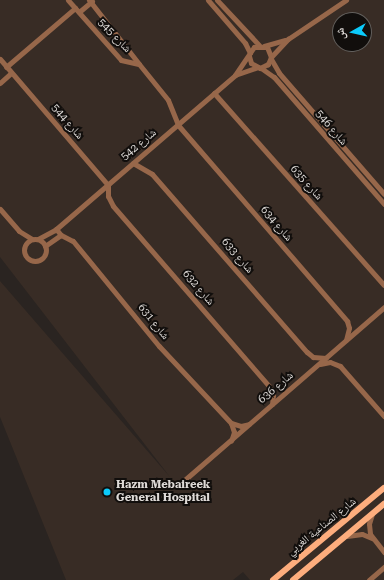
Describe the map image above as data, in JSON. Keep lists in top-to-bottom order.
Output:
{
  "streets": {
    "main road": ["شارع الصناعية الغربي"],
    "street": [
      "شارع 545",
      "شارع 544",
      "شارع 546",
      "شارع 542",
      "شارع 635",
      "شارع 634",
      "شارع 633",
      "شارع 632",
      "شارع 631",
      "شارع 636"
    ]
  },
  "crossings": [
    ["شارع 544", "شارع 542"],
    ["شارع 544", "شارع 632"],
    ["شارع 546", "شارع 542"],
    ["شارع 542", "شارع 635"],
    ["شارع 542", "شارع 634"],
    ["شارع 542", "شارع 633"],
    ["شارع 542", "شارع 632"],
    ["شارع 634", "شارع 636"],
    ["شارع 633", "شارع 636"],
    ["شارع 632", "شارع 636"]
  ],
  "places": ["Hazm Mebaireek General Hospital"],
  "north": "left"
}
